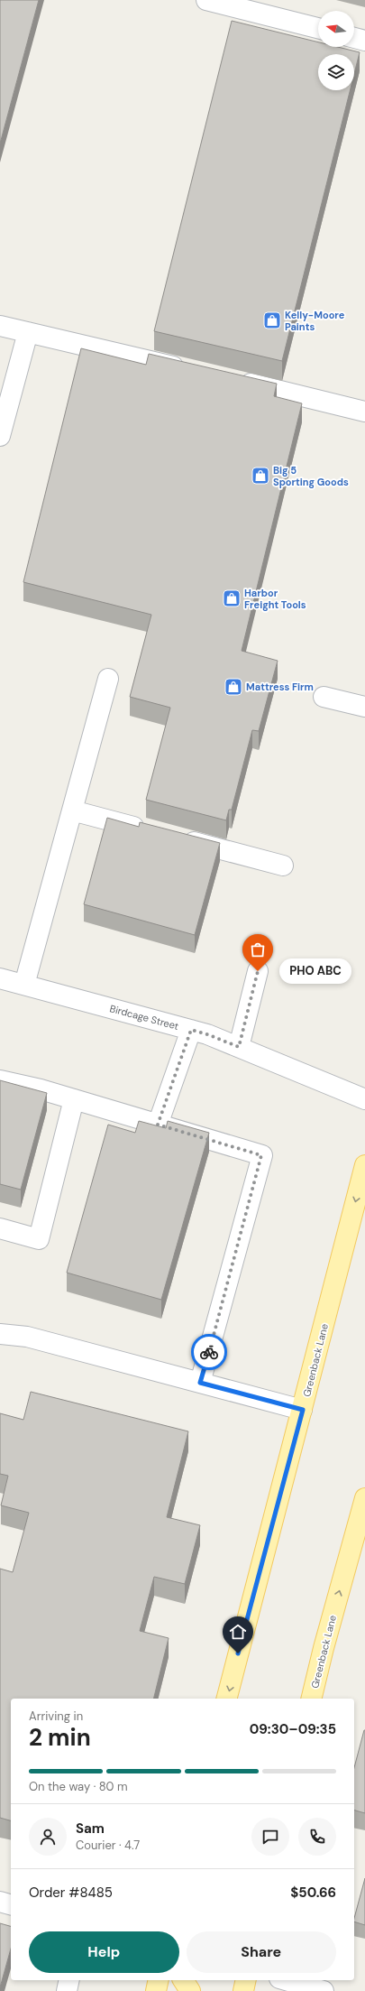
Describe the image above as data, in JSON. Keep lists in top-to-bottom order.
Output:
{
  "streets": {
    "main road": ["Greenback Lane"],
    "street": ["Birdcage Street"]
  },
  "places": {
    "shop": [
      "Kelly-Moore Paints",
      "Big 5 Sporting Goods",
      "Harbor Freight Tools",
      "Mattress Firm"
    ],
    "other": ["PHO ABC"]
  },
  "north": "left",
  "page": {
    "bubble": "PHO ABC",
    "heading": ["2 min", "Arriving in", "09:30–09:35"],
    "panel": [
      "Sam",
      "Courier · 4.7",
      "Order #8485",
      "$50.66"
    ],
    "bar": "On the way · 80 m",
    "buttons": ["Help", "Share"]
  }
}
